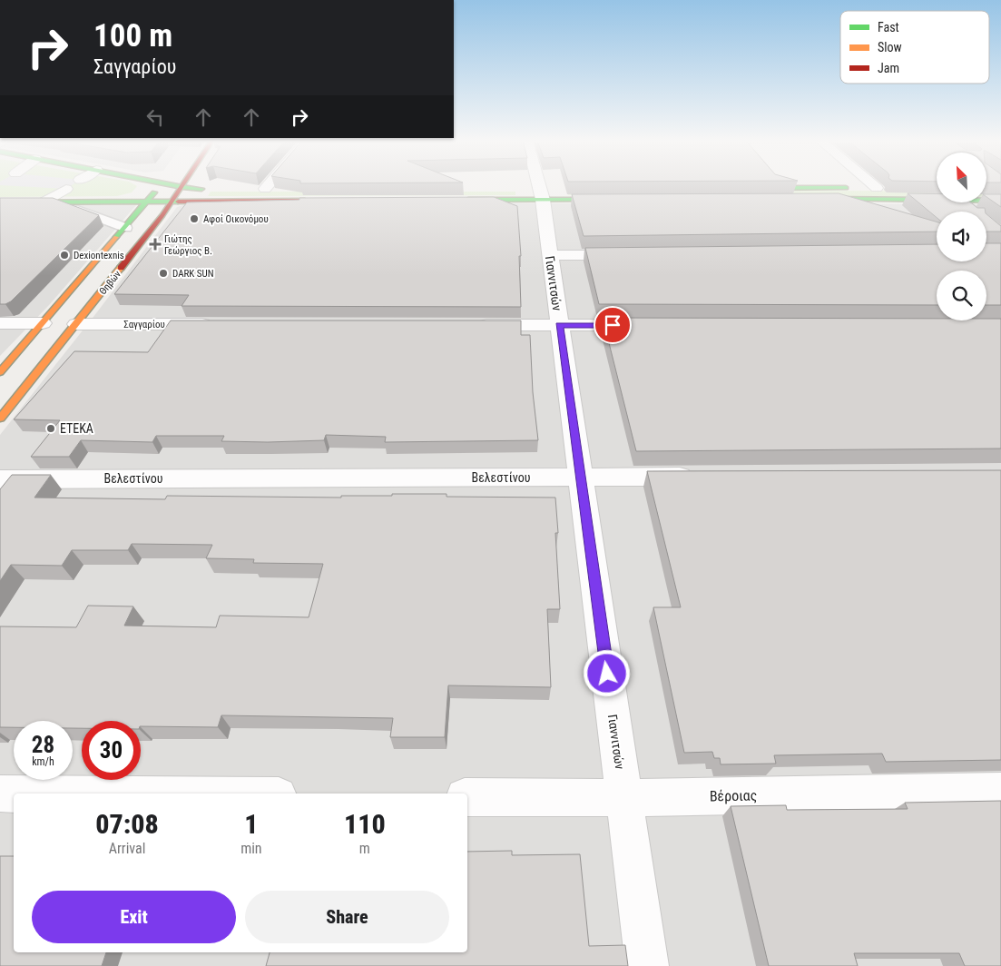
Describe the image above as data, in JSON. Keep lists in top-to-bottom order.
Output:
{
  "streets": {
    "street": [
      "Θηβών",
      "Γιαννιτσών",
      "Σαγγαρίου",
      "Βελεστίνου",
      "Βέροιας"
    ]
  },
  "crossings": [
    ["Θηβών", "Σαγγαρίου"],
    ["Γιαννιτσών", "Βελεστίνου"],
    ["Γιαννιτσών", "Βέροιας"]
  ],
  "places": {
    "other": [
      "Αφοί Οικονόμου",
      "Dexiontexnis",
      "DARK SUN",
      "ΕΤΕΚΑ"
    ],
    "health": ["Γιώτης Γεώργιος Β."]
  },
  "legend": ["Fast", "Slow", "Jam"],
  "north": "top left",
  "page": {
    "turn": ["100 m", "Σαγγαρίου"],
    "speed": "28 km/h",
    "limit": "30",
    "eta": [
      "07:08",
      "Arrival",
      "1",
      "min",
      "110",
      "m"
    ],
    "buttons": ["Exit", "Share"]
  }
}
